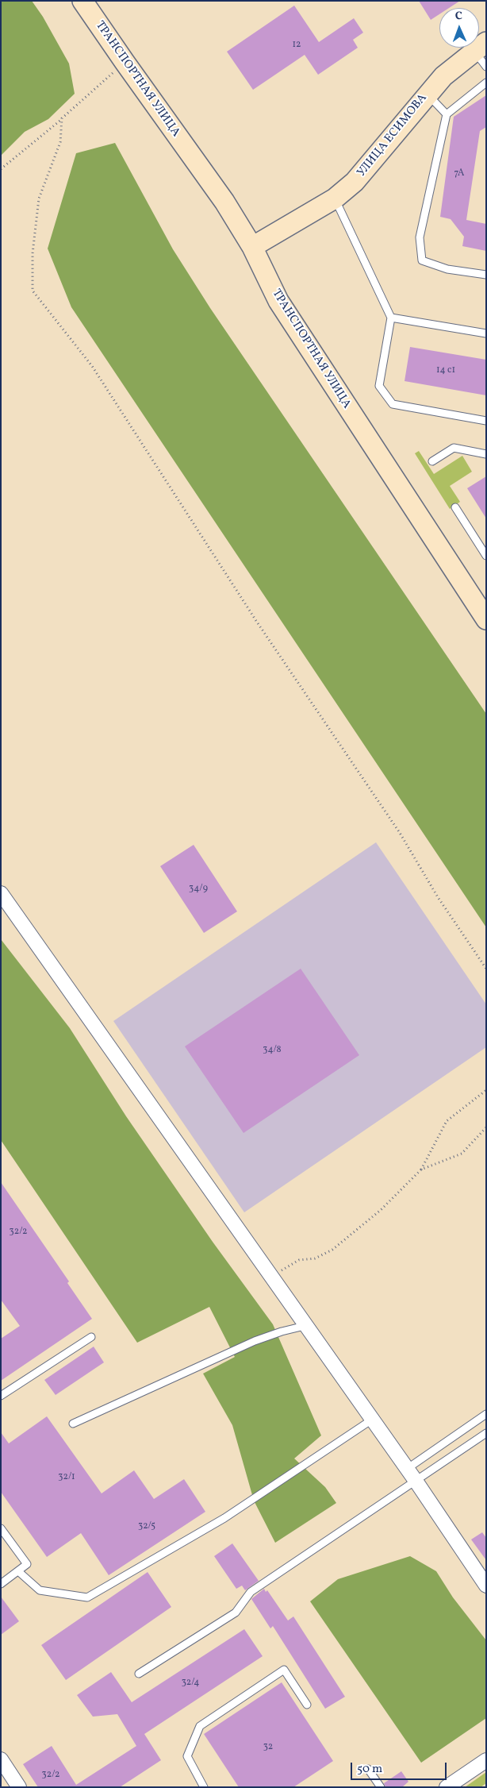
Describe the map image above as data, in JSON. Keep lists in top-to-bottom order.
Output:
{
  "streets": {
    "street": ["ТРАНСПОРТНАЯ УЛИЦА", "УЛИЦА ЕСИМОВА"]
  },
  "crossings": [
    ["ТРАНСПОРТНАЯ УЛИЦА", "УЛИЦА ЕСИМОВА"]
  ],
  "house_numbers": [
    "12",
    "7А",
    "14 с1",
    "34/9",
    "34/8",
    "32/2",
    "32/1",
    "32/5",
    "32/4",
    "32",
    "32/2"
  ],
  "scale_bar": "50 m",
  "north": "top"
}
